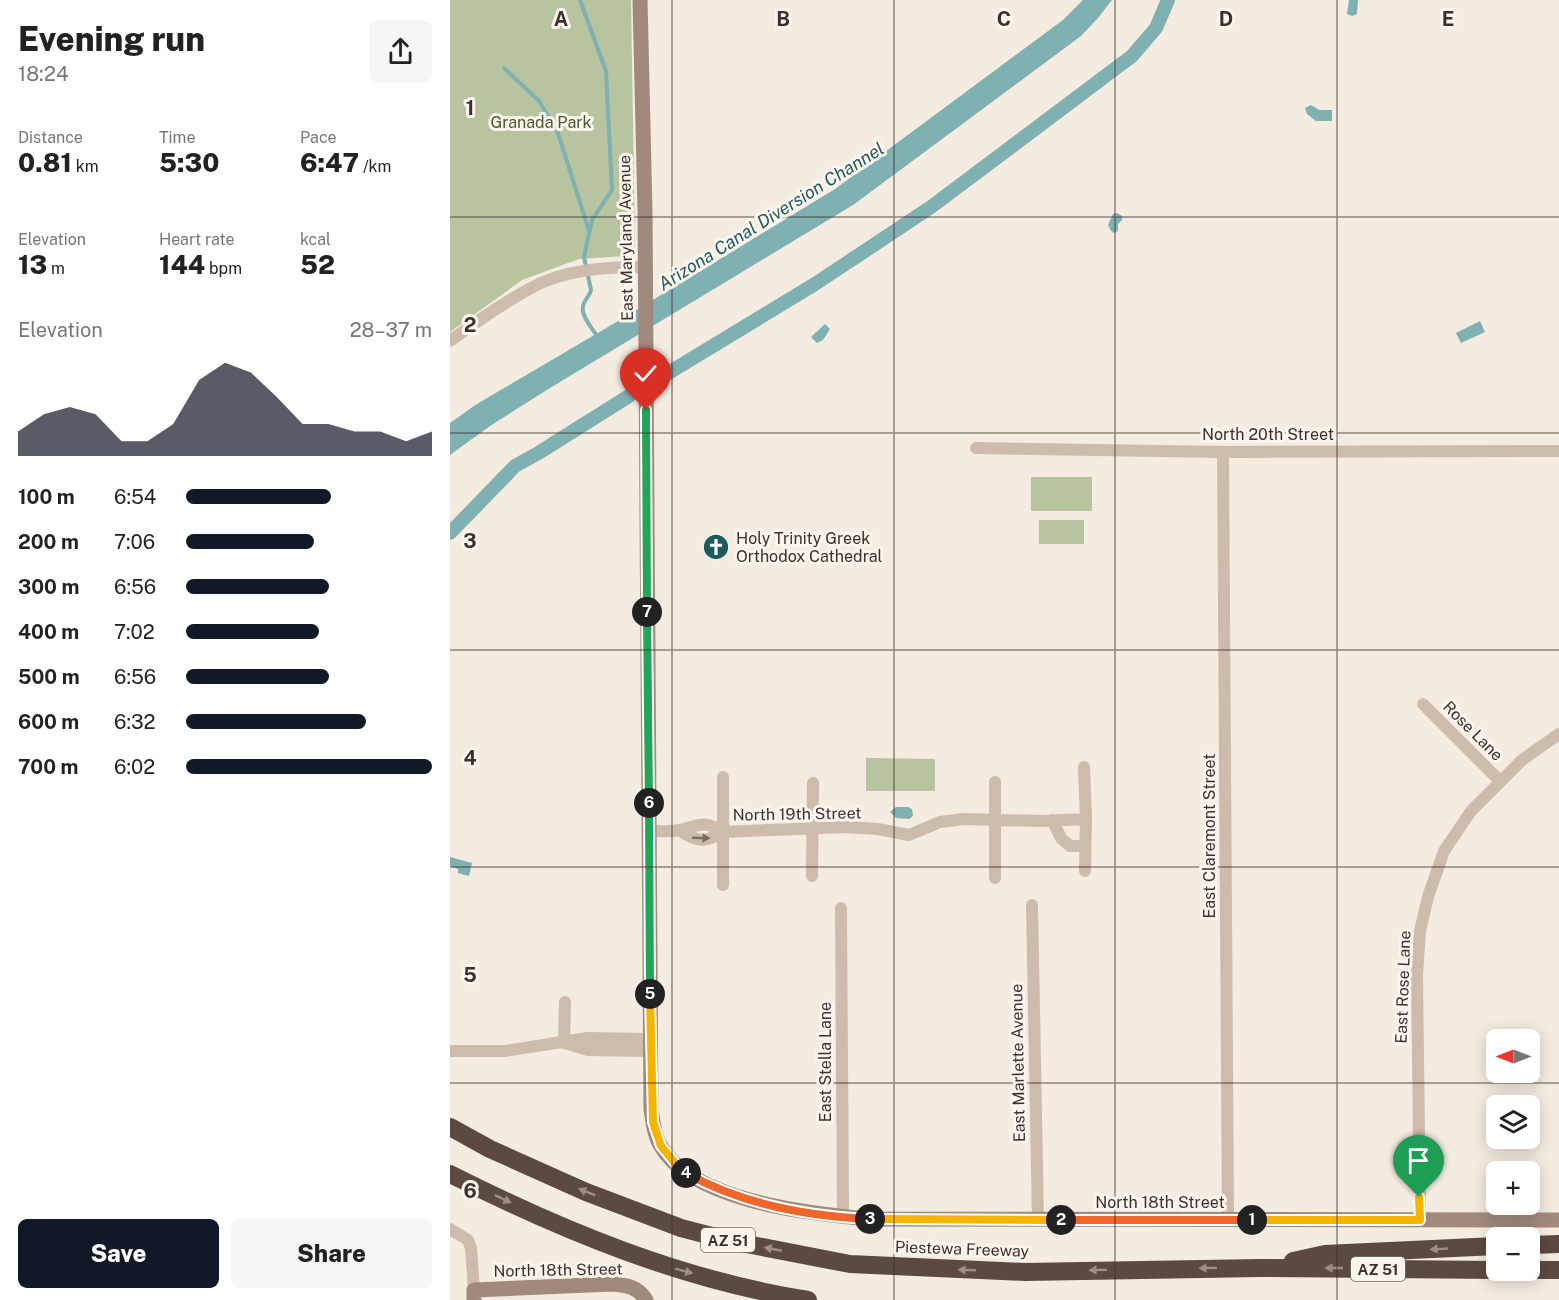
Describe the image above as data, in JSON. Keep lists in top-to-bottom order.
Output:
{
  "streets": {
    "highway": ["AZ 51", "Piestewa Freeway"],
    "street": [
      "East Maryland Avenue",
      "North 20th Street",
      "Rose Lane",
      "North 19th Street",
      "East Claremont Street",
      "East Rose Lane",
      "East Stella Lane",
      "East Marlette Avenue",
      "North 18th Street"
    ]
  },
  "crossings": [
    ["East Maryland Avenue", "North 19th Street"],
    ["East Maryland Avenue", "North 18th Street"],
    ["North 20th Street", "East Claremont Street"],
    ["Rose Lane", "East Rose Lane"],
    ["East Claremont Street", "North 18th Street"],
    ["East Rose Lane", "North 18th Street"],
    ["East Stella Lane", "North 18th Street"],
    ["East Marlette Avenue", "North 18th Street"]
  ],
  "water": ["Arizona Canal Diversion Channel"],
  "parks": ["Granada Park"],
  "places": {
    "church": ["Holy Trinity Greek Orthodox Cathedral"]
  },
  "north": "left",
  "page": {
    "heading": ["Evening run", "18:24"],
    "stats": [
      ["Distance", "0.81 km"],
      ["Time", "5:30"],
      ["Pace", "6:47 /km"],
      ["Elevation", "13 m"],
      ["Heart rate", "144 bpm"],
      ["kcal", "52"]
    ],
    "chart": ["Elevation", "28–37 m"],
    "list": [
      {
        "name": "100 m",
        "note": "6:54"
      },
      {
        "name": "200 m",
        "note": "7:06"
      },
      {
        "name": "300 m",
        "note": "6:56"
      },
      {
        "name": "400 m",
        "note": "7:02"
      },
      {
        "name": "500 m",
        "note": "6:56"
      },
      {
        "name": "600 m",
        "note": "6:32"
      },
      {
        "name": "700 m",
        "note": "6:02"
      }
    ],
    "pins": [
      "7",
      "6",
      "5",
      "4",
      "3",
      "1",
      "2"
    ],
    "map_buttons": ["+", "−"],
    "buttons": ["Save", "Share"]
  },
  "grid": {
    "columns": [
      "A",
      "B",
      "C",
      "D",
      "E"
    ],
    "rows": [
      "1",
      "2",
      "3",
      "4",
      "5",
      "6"
    ]
  }
}
